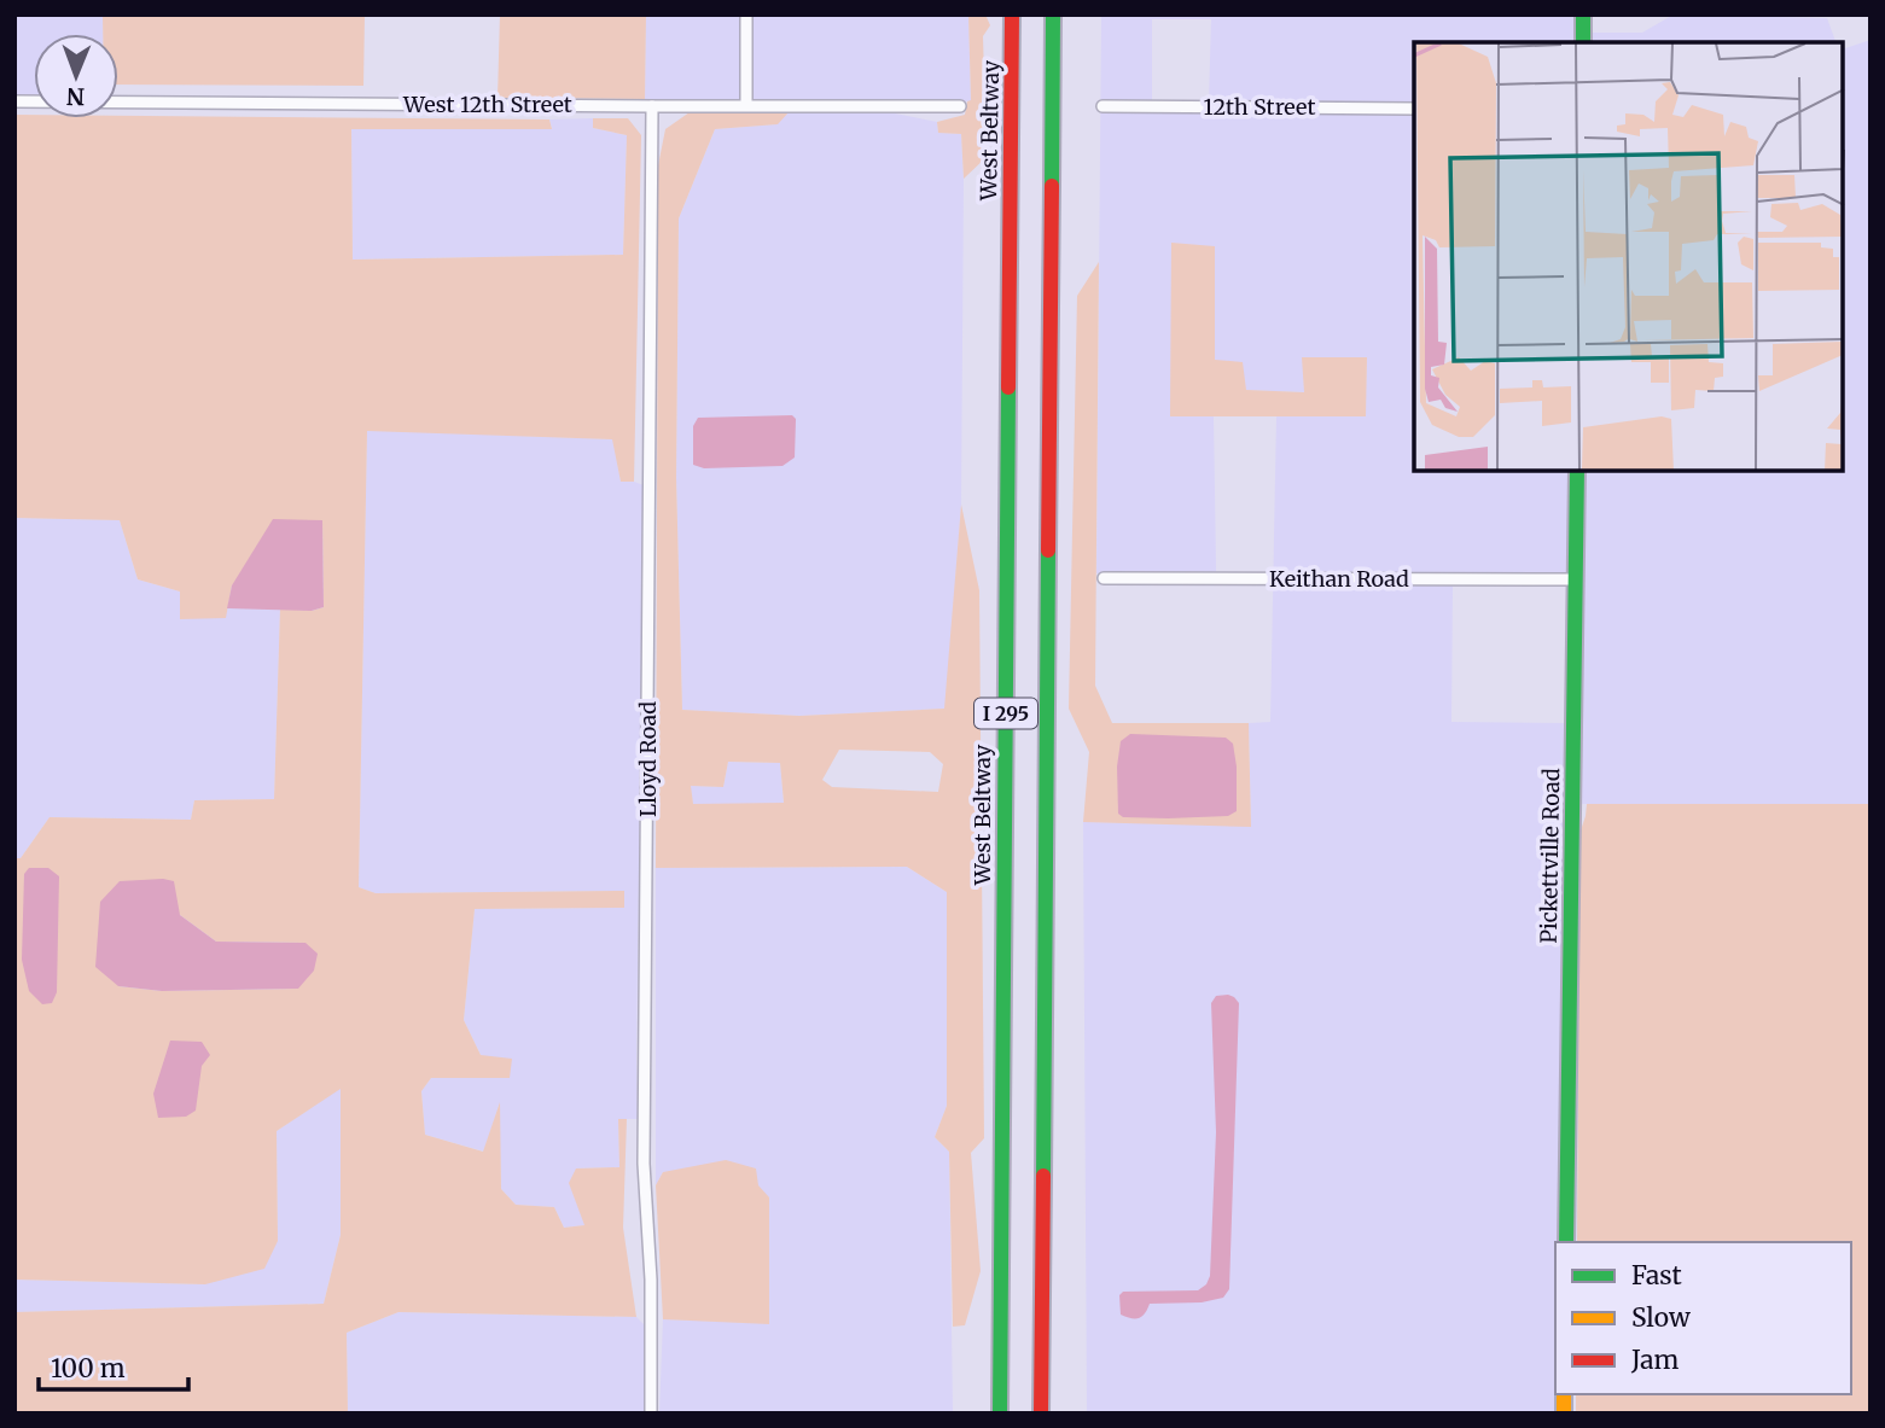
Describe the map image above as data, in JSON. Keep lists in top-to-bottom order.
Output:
{
  "streets": {
    "main road": ["West Beltway", "I 295", "Pickettville Road"],
    "street": [
      "West 12th Street",
      "12th Street",
      "Keithan Road",
      "Lloyd Road"
    ]
  },
  "crossings": [
    ["West 12th Street", "Lloyd Road"],
    ["Keithan Road", "Pickettville Road"]
  ],
  "legend": ["Fast", "Slow", "Jam"],
  "scale_bar": "100 m",
  "north": "bottom"
}
